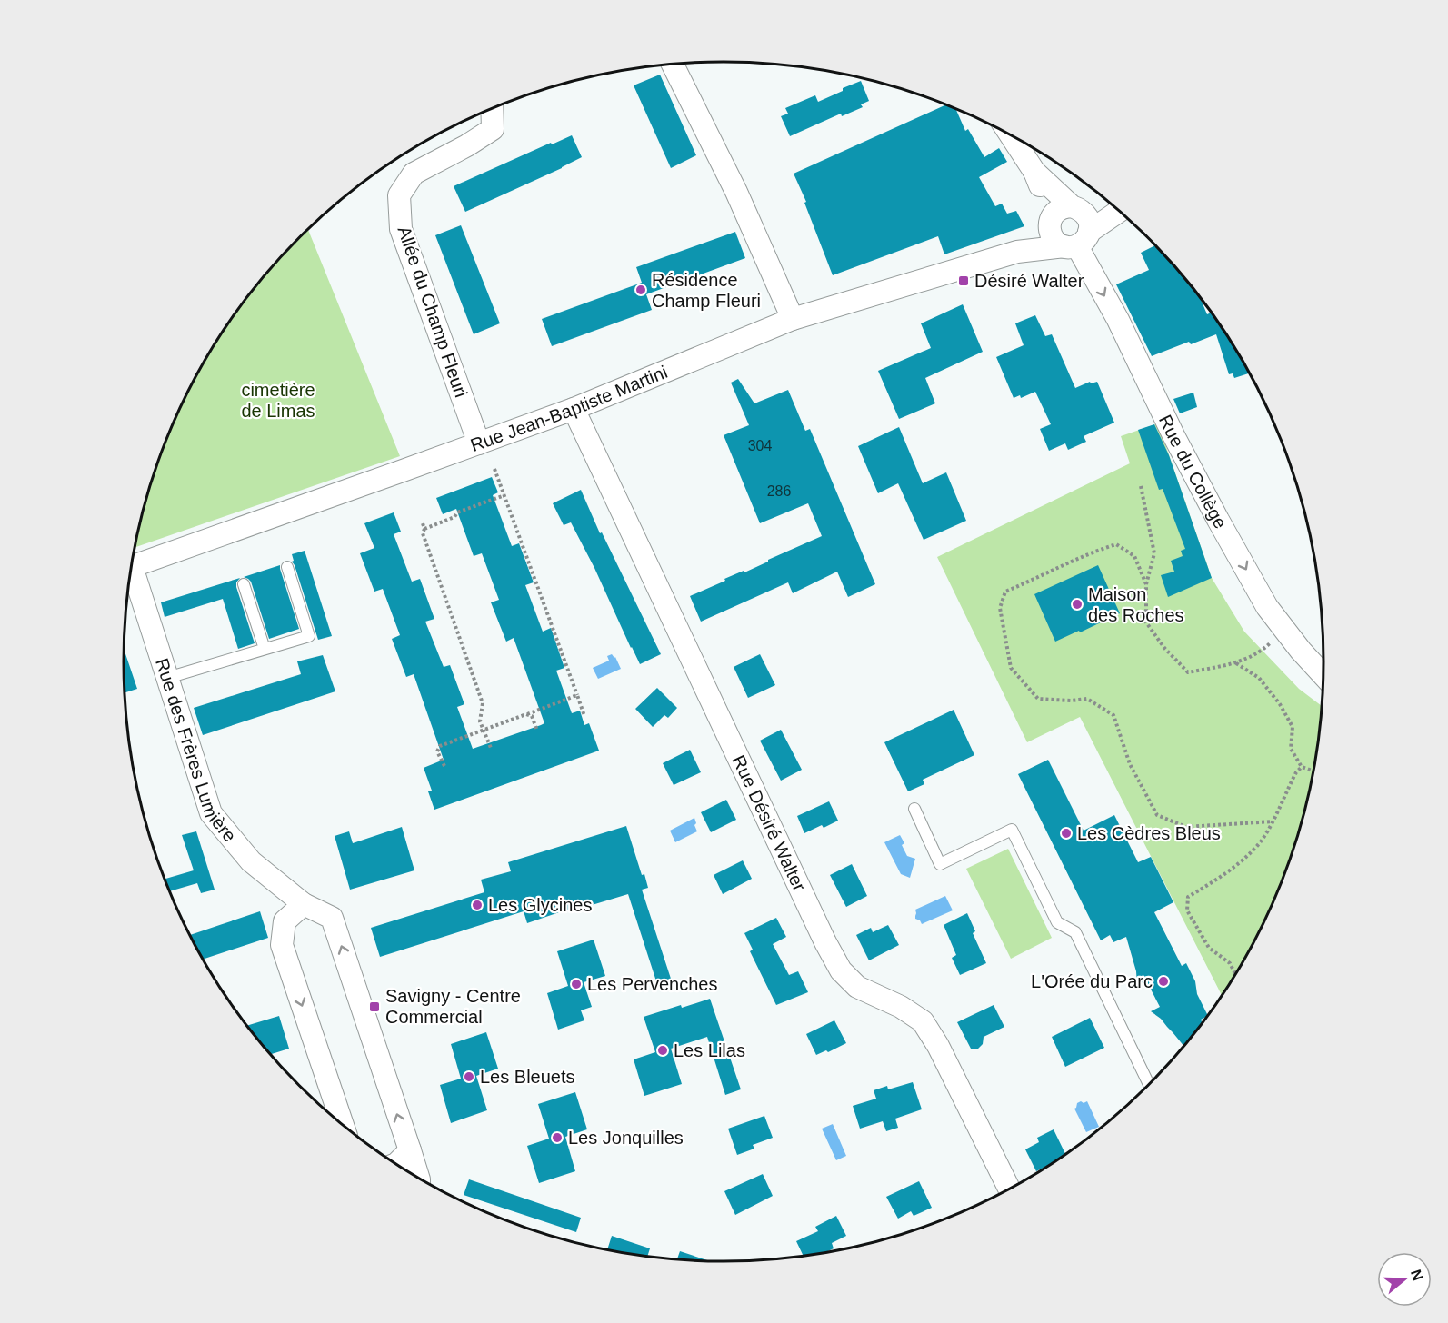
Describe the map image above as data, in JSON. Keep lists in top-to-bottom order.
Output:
{
  "streets": {
    "street": [
      "Allée du Champ Fleuri",
      "Rue Jean-Baptiste Martini",
      "Rue du Collège",
      "Rue des Frères Lumière",
      "Rue Désiré Walter"
    ]
  },
  "crossings": [
    ["Allée du Champ Fleuri", "Rue Jean-Baptiste Martini"],
    ["Rue Jean-Baptiste Martini", "Rue du Collège"],
    ["Rue Jean-Baptiste Martini", "Rue Désiré Walter"]
  ],
  "one_way": ["Rue du Collège"],
  "parks": ["cimetière de Limas"],
  "places": {
    "transit": ["Désiré Walter", "Savigny - Centre Commercial"],
    "other": [
      "Résidence Champ Fleuri",
      "Maison des Roches",
      "Les Cèdres Bleus",
      "Les Glycines",
      "L'Orée du Parc",
      "Les Pervenches",
      "Les Lilas",
      "Les Bleuets",
      "Les Jonquilles"
    ]
  },
  "house_numbers": ["304", "286"],
  "north": "right"
}
